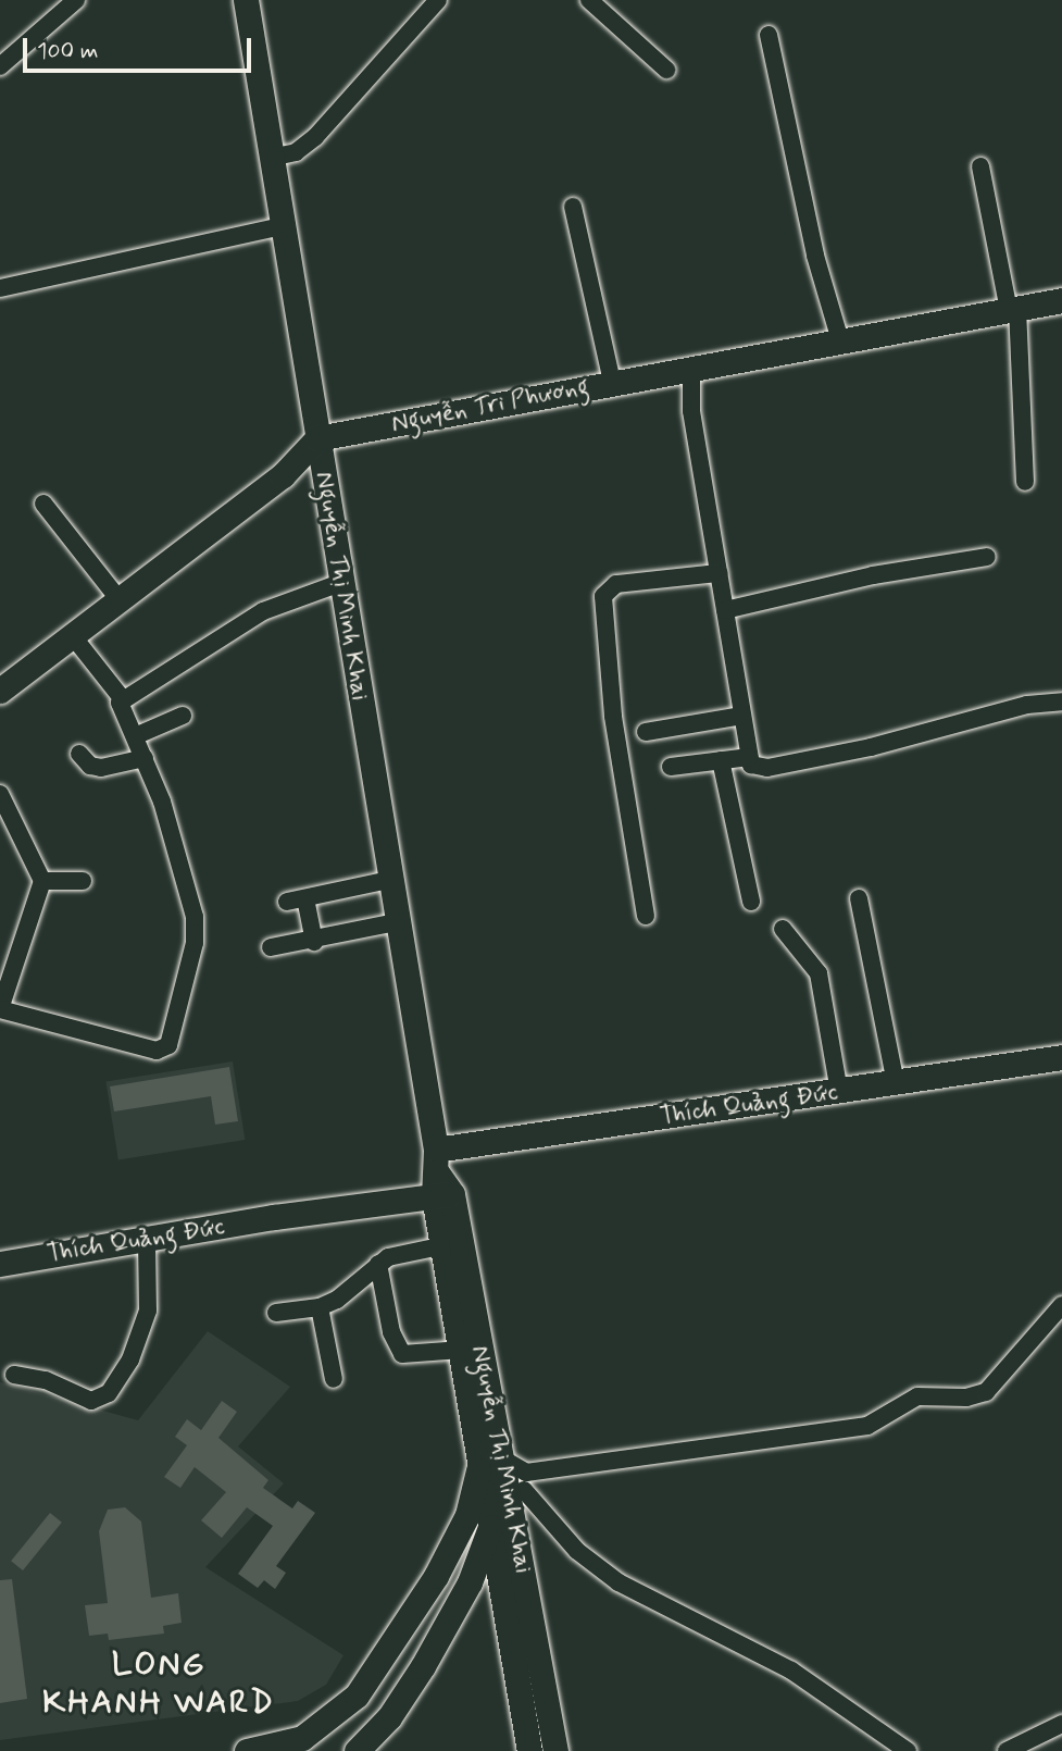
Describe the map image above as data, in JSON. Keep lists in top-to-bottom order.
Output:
{
  "streets": {
    "street": ["Nguyễn Tri Phương", "Nguyễn Thị Minh Khai", "Thích Quảng Đức"]
  },
  "crossings": [
    ["Nguyễn Tri Phương", "Nguyễn Thị Minh Khai"],
    ["Nguyễn Thị Minh Khai", "Thích Quảng Đức"]
  ],
  "districts": ["LONG KHANH WARD"],
  "scale_bar": "100 m"
}
